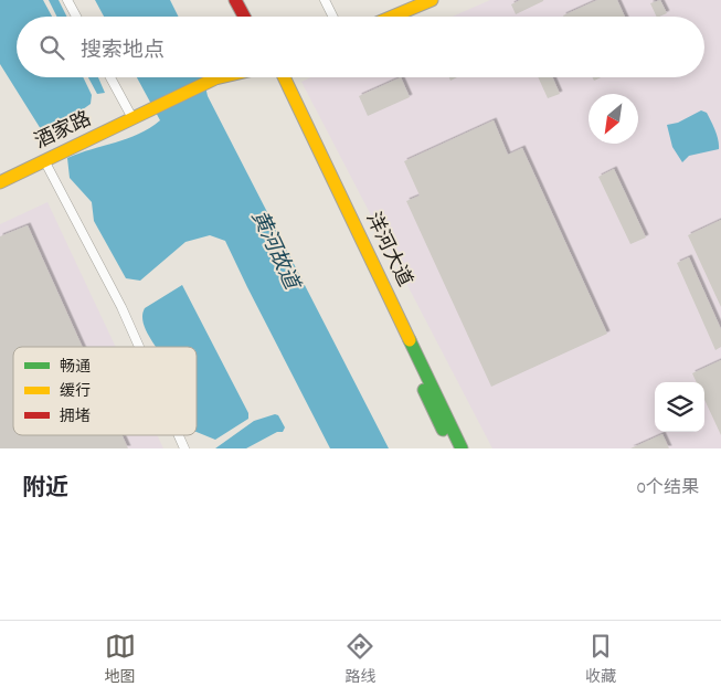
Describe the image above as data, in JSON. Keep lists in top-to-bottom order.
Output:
{
  "streets": {
    "main road": ["酒家路", "洋河大道"]
  },
  "water": ["黄河故道"],
  "legend": ["畅通", "缓行", "拥堵"],
  "north": "bottom left",
  "page": {
    "search": "搜索地点",
    "heading": ["附近", "0个结果"],
    "nav": ["地图", "路线", "收藏"]
  }
}
